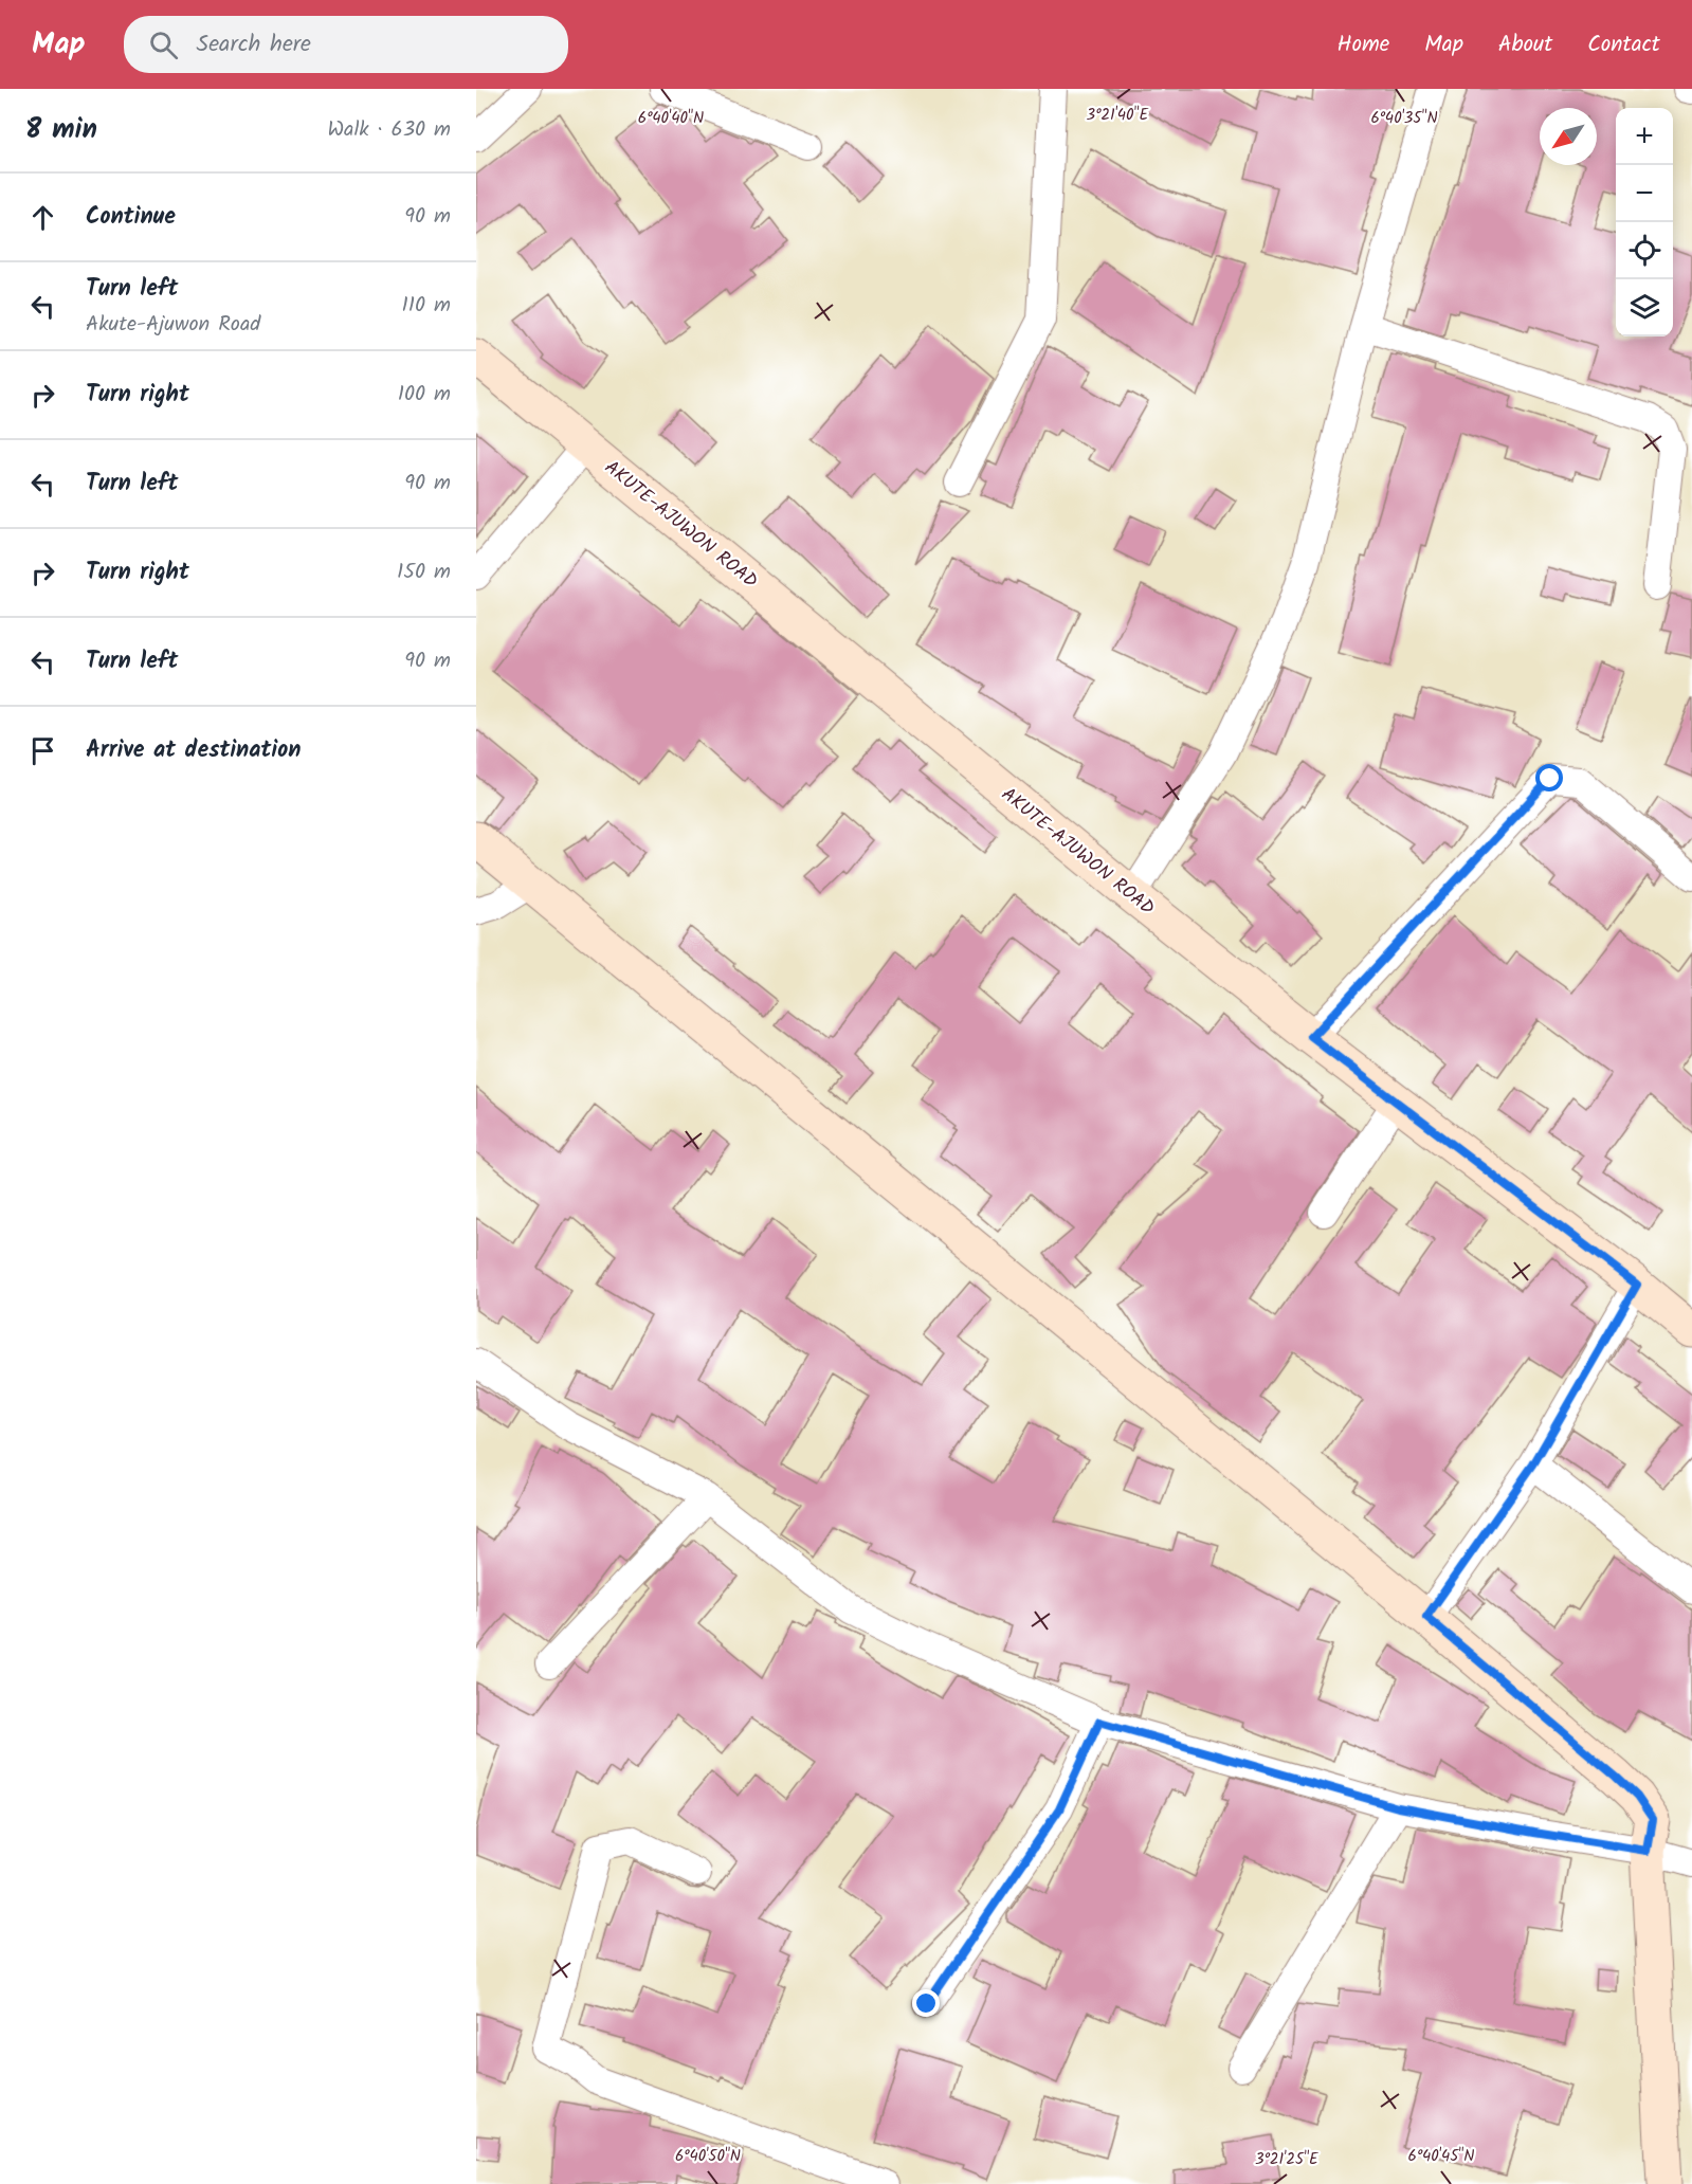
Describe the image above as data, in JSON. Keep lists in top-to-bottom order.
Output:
{
  "streets": {
    "street": ["AKUTE-AJUWON ROAD"]
  },
  "north": "bottom left",
  "page": {
    "header": "Map",
    "search": "Search here",
    "nav": [
      "Home",
      "Map",
      "About",
      "Contact"
    ],
    "heading": ["8 min", "Walk · 630 m"],
    "map_buttons": ["+", "−"],
    "list": [
      ["Continue", "90 m"],
      ["Turn left", "Akute-Ajuwon Road", "110 m"],
      ["Turn right", "100 m"],
      ["Turn left", "90 m"],
      ["Turn right", "150 m"],
      ["Turn left", "90 m"],
      "Arrive at destination"
    ]
  },
  "coordinates": [
    "3°21'40\"E",
    "6°40'40\"N",
    "6°40'35\"N",
    "6°40'50\"N",
    "6°40'45\"N",
    "3°21'25\"E"
  ]
}
